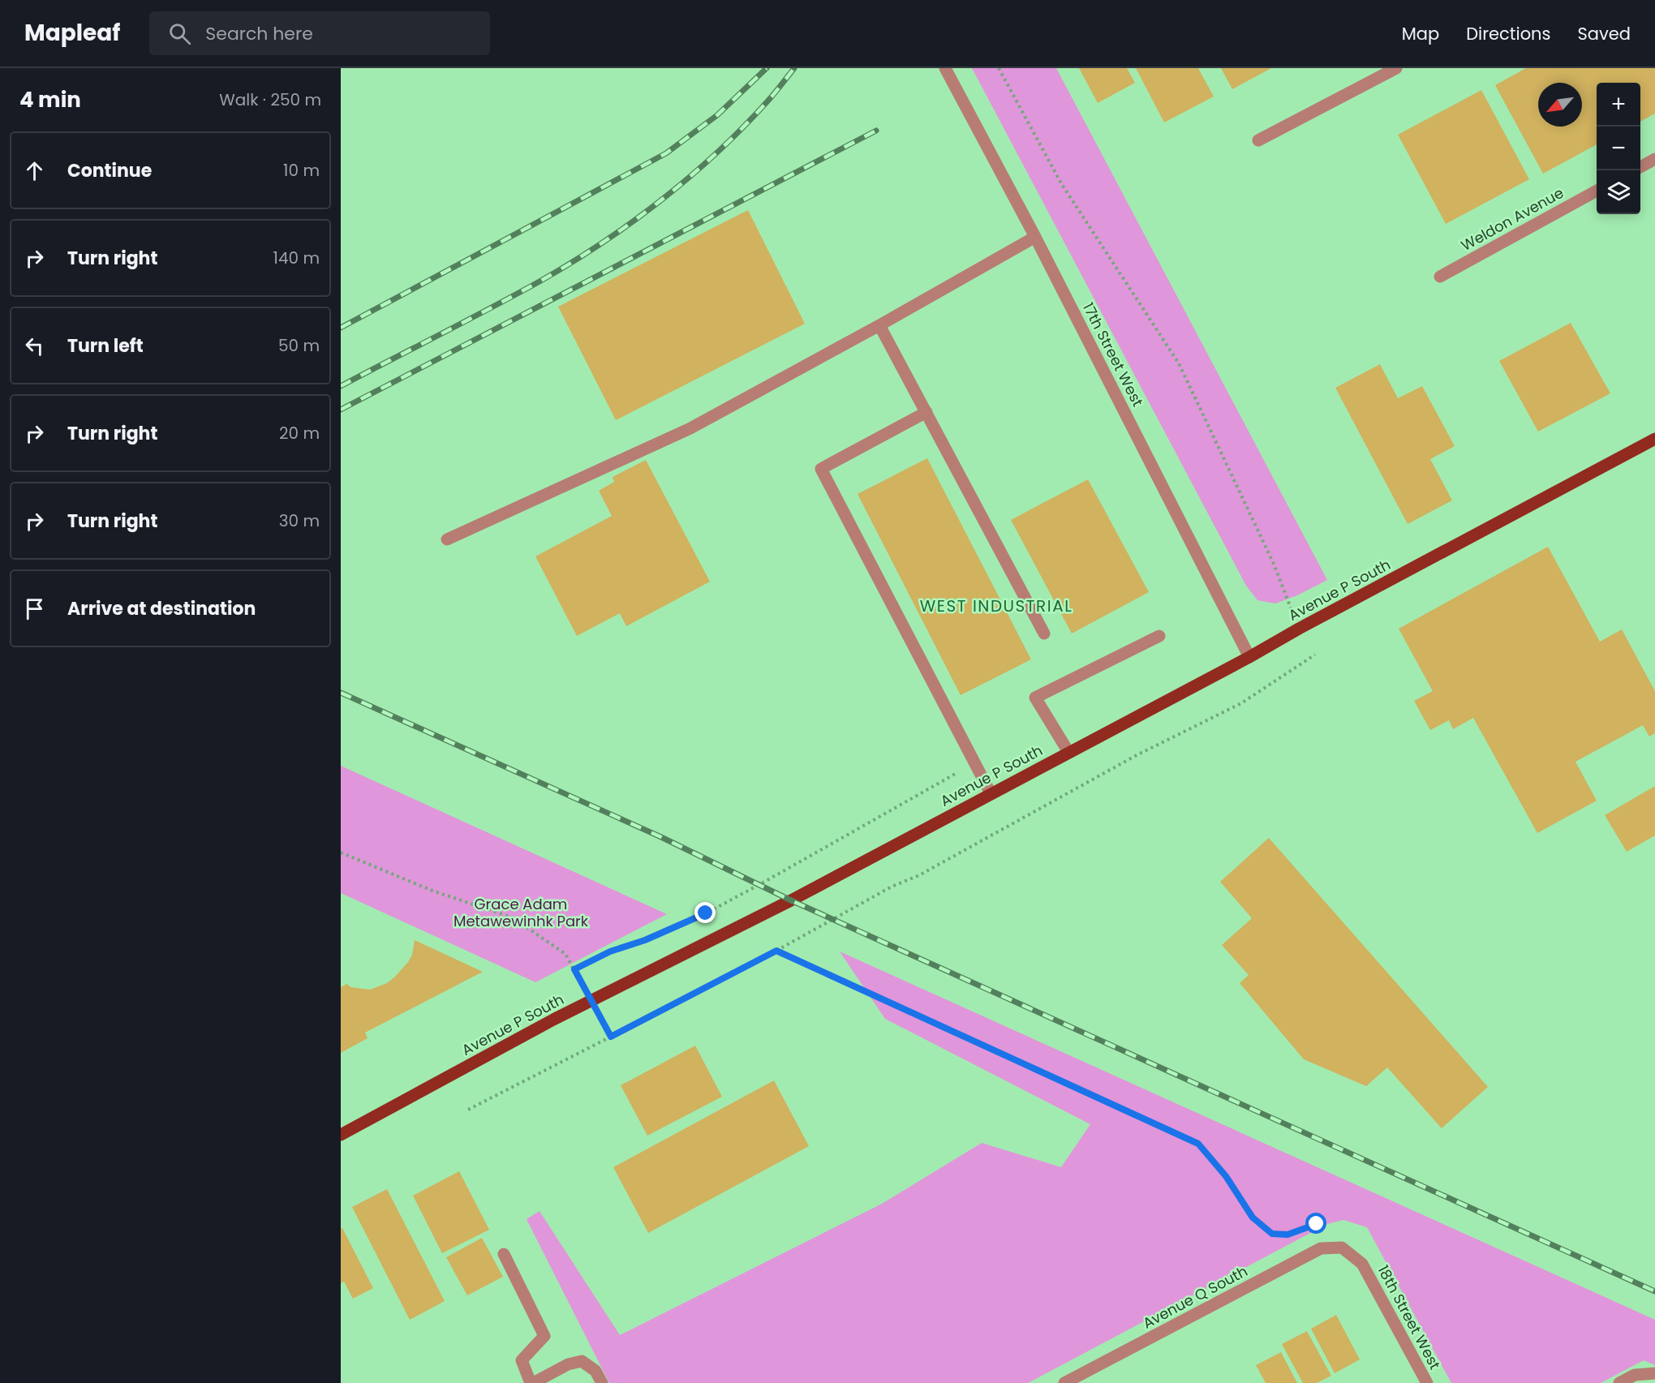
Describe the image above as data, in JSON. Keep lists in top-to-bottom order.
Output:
{
  "streets": {
    "main road": ["Avenue P South"],
    "street": [
      "Weldon Avenue",
      "17th Street West",
      "Avenue Q South",
      "18th Street West"
    ]
  },
  "crossings": [
    ["17th Street West", "Avenue P South"],
    ["Avenue Q South", "18th Street West"]
  ],
  "districts": ["WEST INDUSTRIAL"],
  "parks": ["Grace Adam Metawewinhk Park"],
  "north": "bottom left",
  "page": {
    "header": "Mapleaf",
    "search": "Search here",
    "nav": ["Map", "Directions", "Saved"],
    "heading": ["4 min", "Walk · 250 m"],
    "map_buttons": ["+", "−"],
    "list": [
      ["Continue", "10 m"],
      ["Turn right", "140 m"],
      ["Turn left", "50 m"],
      ["Turn right", "20 m"],
      ["Turn right", "30 m"],
      "Arrive at destination"
    ]
  }
}
